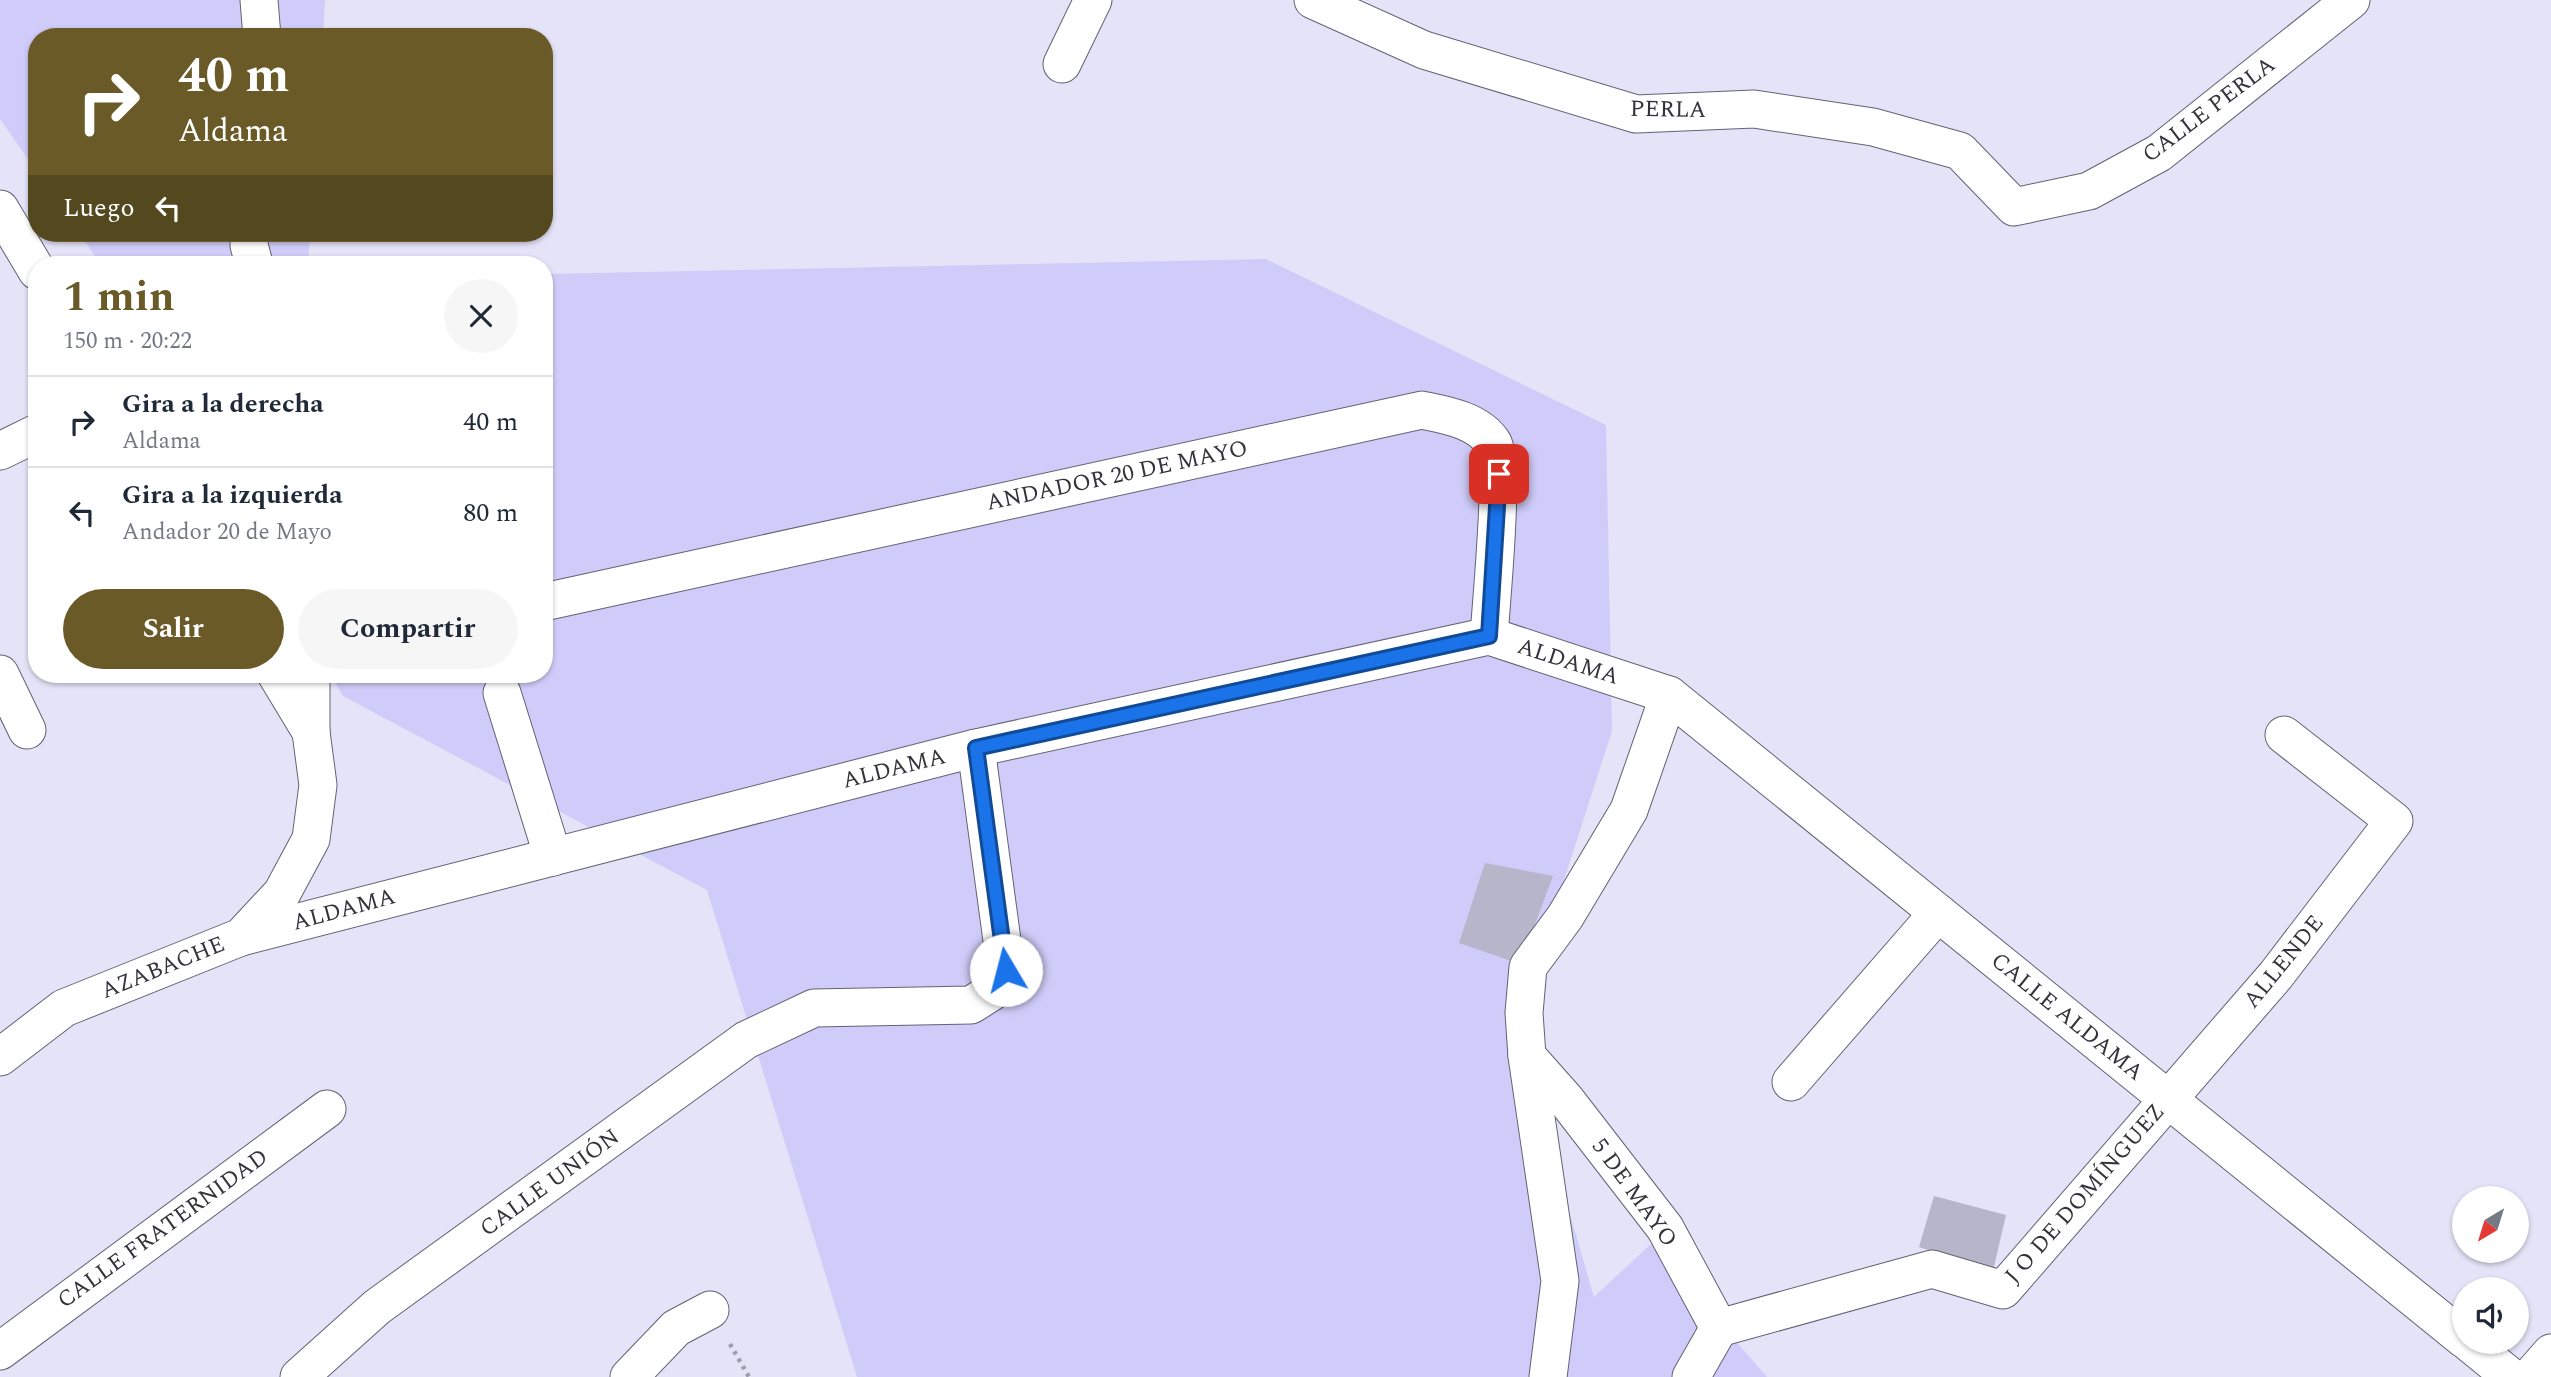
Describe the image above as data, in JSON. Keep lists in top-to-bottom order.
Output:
{
  "streets": {
    "street": [
      "PERLA",
      "CALLE PERLA",
      "ANDADOR 20 DE MAYO",
      "ALDAMA",
      "ALLENDE",
      "AZABACHE",
      "CALLE ALDAMA",
      "CALLE UNIÓN",
      "5 DE MAYO",
      "J O DE DOMÍNGUEZ",
      "CALLE FRATERNIDAD"
    ]
  },
  "crossings": [
    ["PERLA", "CALLE PERLA"],
    ["ANDADOR 20 DE MAYO", "ALDAMA"],
    ["ALDAMA", "AZABACHE"],
    ["ALDAMA", "CALLE ALDAMA"],
    ["ALDAMA", "CALLE UNIÓN"],
    ["ALLENDE", "CALLE ALDAMA"],
    ["ALLENDE", "J O DE DOMÍNGUEZ"],
    ["CALLE ALDAMA", "J O DE DOMÍNGUEZ"],
    ["5 DE MAYO", "J O DE DOMÍNGUEZ"]
  ],
  "north": "bottom left",
  "page": {
    "turn": ["40 m", "Aldama"],
    "then": "Luego",
    "heading": ["1 min", "150 m · 20:22"],
    "list": [
      {
        "name": "Gira a la derecha",
        "note": "Aldama",
        "value": "40 m"
      },
      {
        "name": "Gira a la izquierda",
        "note": "Andador 20 de Mayo",
        "value": "80 m"
      }
    ],
    "buttons": ["Salir", "Compartir"]
  }
}
